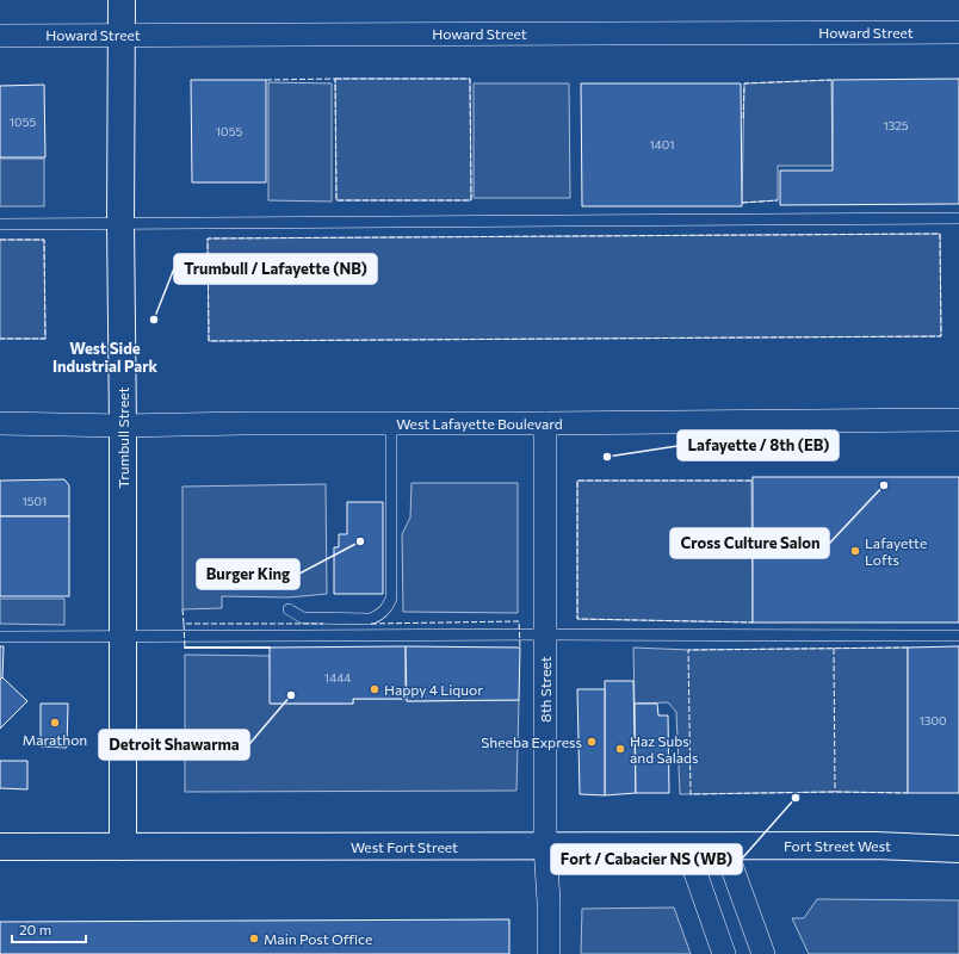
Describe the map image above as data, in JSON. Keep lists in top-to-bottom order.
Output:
{
  "streets": {
    "main road": ["Trumbull Street", "Fort Street West", "West Fort Street"],
    "street": ["Howard Street", "West Lafayette Boulevard", "8th Street"]
  },
  "crossings": [
    ["Howard Street", "Trumbull Street"],
    ["West Lafayette Boulevard", "Trumbull Street"],
    ["West Lafayette Boulevard", "8th Street"],
    ["Trumbull Street", "West Fort Street"],
    ["8th Street", "West Fort Street"],
    ["Fort Street West", "West Fort Street"]
  ],
  "districts": ["West Side Industrial Park"],
  "places": [
    "Trumbull / Lafayette (NB)",
    "Lafayette / 8th (EB)",
    "Cross Culture Salon",
    "Burger King",
    "Lafayette Lofts",
    "Happy 4 Liquor",
    "Detroit Shawarma",
    "Marathon",
    "Sheeba Express",
    "Haz Subs and Salads",
    "Fort / Cabacier NS (WB)",
    "Main Post Office"
  ],
  "house_numbers": [
    "1055",
    "1325",
    "1055",
    "1401",
    "1501",
    "1444",
    "1300"
  ],
  "scale_bar": "20 m"
}
